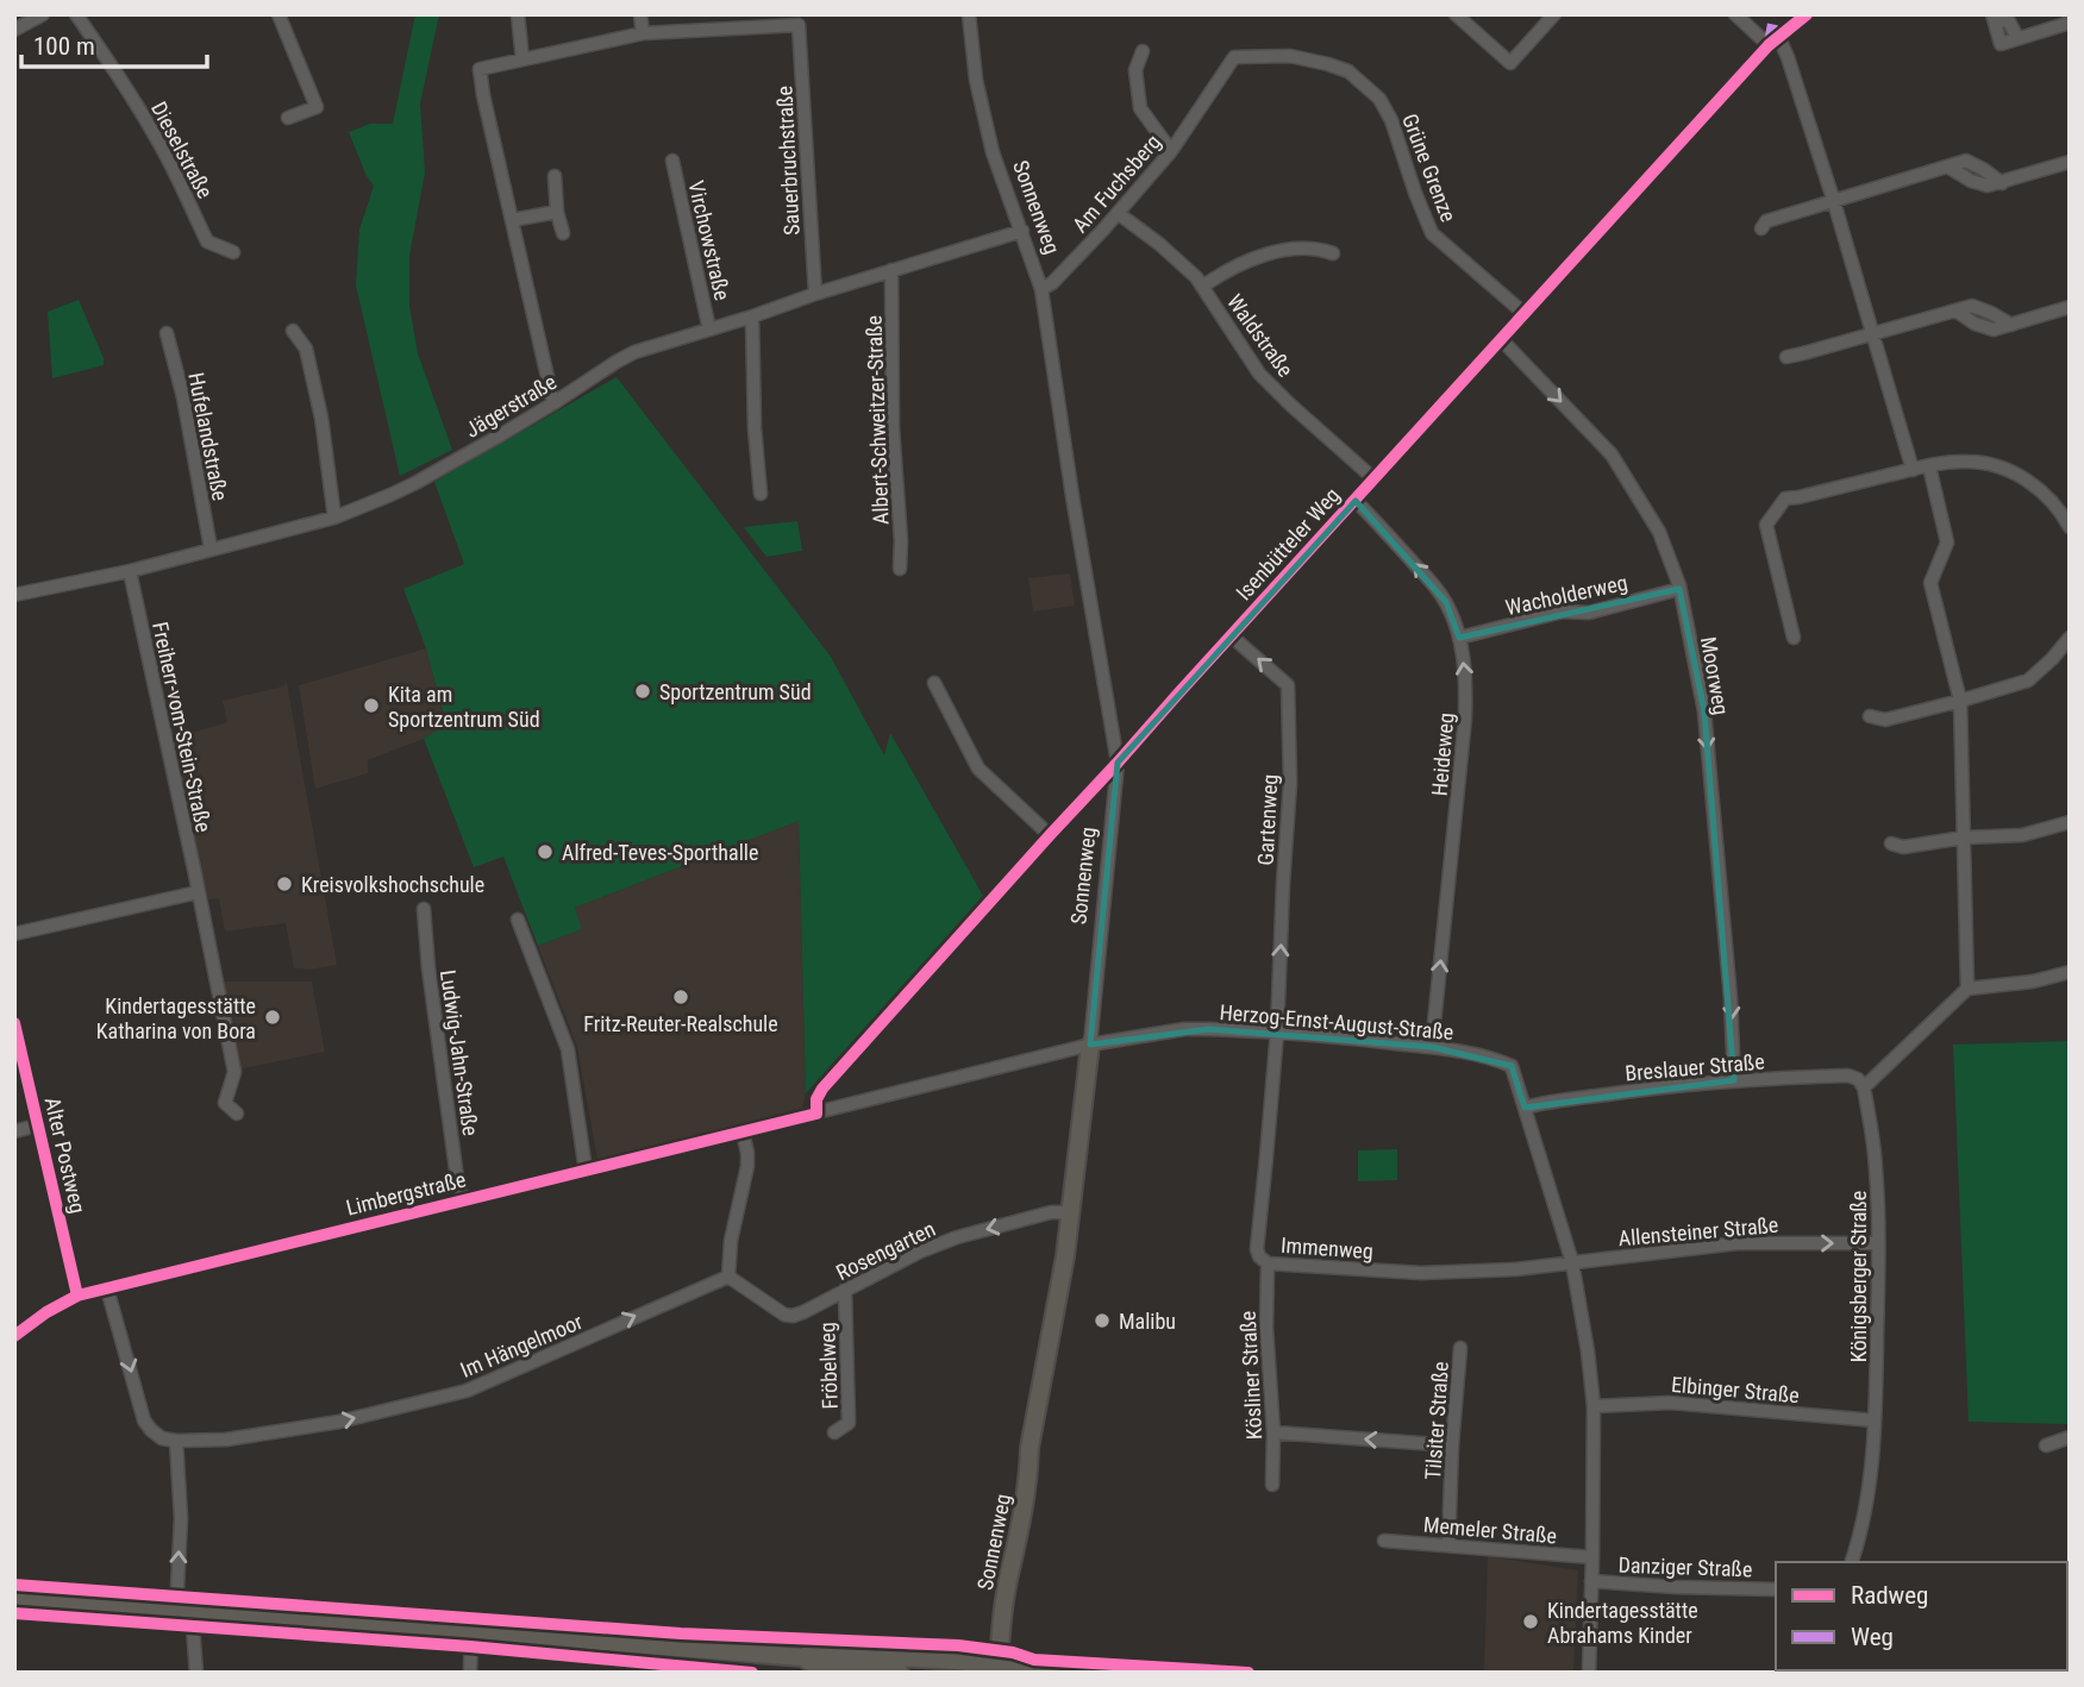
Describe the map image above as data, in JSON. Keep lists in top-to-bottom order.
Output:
{
  "streets": {
    "street": [
      "Dieselstraße",
      "Sauerbruchstraße",
      "Grüne Grenze",
      "Am Fuchsberg",
      "Sonnenweg",
      "Virchowstraße",
      "Waldstraße",
      "Jägerstraße",
      "Albert-Schweitzer-Straße",
      "Hufelandstraße",
      "Isenbütteler Weg",
      "Wacholderweg",
      "Moorweg",
      "Freiherr-vom-Stein-Straße",
      "Heideweg",
      "Gartenweg",
      "Herzog-Ernst-August-Straße",
      "Ludwig-Jahn-Straße",
      "Breslauer Straße",
      "Alter Postweg",
      "Limbergstraße",
      "Allensteiner Straße",
      "Immenweg",
      "Rosengarten",
      "Königsberger Straße",
      "Im Hängelmoor",
      "Fröbelweg",
      "Kösliner Straße",
      "Elbinger Straße",
      "Tilsiter Straße",
      "Memeler Straße",
      "Danziger Straße"
    ]
  },
  "crossings": [
    ["Sauerbruchstraße", "Jägerstraße"],
    ["Grüne Grenze", "Am Fuchsberg"],
    ["Grüne Grenze", "Isenbütteler Weg"],
    ["Am Fuchsberg", "Sonnenweg"],
    ["Am Fuchsberg", "Waldstraße"],
    ["Sonnenweg", "Jägerstraße"],
    ["Sonnenweg", "Isenbütteler Weg"],
    ["Sonnenweg", "Herzog-Ernst-August-Straße"],
    ["Sonnenweg", "Limbergstraße"],
    ["Sonnenweg", "Rosengarten"],
    ["Virchowstraße", "Jägerstraße"],
    ["Waldstraße", "Isenbütteler Weg"],
    ["Jägerstraße", "Albert-Schweitzer-Straße"],
    ["Jägerstraße", "Hufelandstraße"],
    ["Jägerstraße", "Freiherr-vom-Stein-Straße"],
    ["Isenbütteler Weg", "Moorweg"],
    ["Isenbütteler Weg", "Heideweg"],
    ["Isenbütteler Weg", "Gartenweg"],
    ["Isenbütteler Weg", "Limbergstraße"],
    ["Wacholderweg", "Moorweg"],
    ["Wacholderweg", "Heideweg"],
    ["Moorweg", "Breslauer Straße"],
    ["Heideweg", "Herzog-Ernst-August-Straße"],
    ["Gartenweg", "Herzog-Ernst-August-Straße"],
    ["Gartenweg", "Immenweg"],
    ["Herzog-Ernst-August-Straße", "Breslauer Straße"],
    ["Herzog-Ernst-August-Straße", "Limbergstraße"],
    ["Herzog-Ernst-August-Straße", "Allensteiner Straße"],
    ["Herzog-Ernst-August-Straße", "Immenweg"],
    ["Herzog-Ernst-August-Straße", "Elbinger Straße"],
    ["Herzog-Ernst-August-Straße", "Memeler Straße"],
    ["Herzog-Ernst-August-Straße", "Danziger Straße"],
    ["Ludwig-Jahn-Straße", "Limbergstraße"],
    ["Breslauer Straße", "Königsberger Straße"],
    ["Alter Postweg", "Limbergstraße"],
    ["Allensteiner Straße", "Immenweg"],
    ["Allensteiner Straße", "Königsberger Straße"],
    ["Immenweg", "Kösliner Straße"],
    ["Rosengarten", "Im Hängelmoor"],
    ["Rosengarten", "Fröbelweg"],
    ["Königsberger Straße", "Elbinger Straße"],
    ["Tilsiter Straße", "Memeler Straße"]
  ],
  "one_way": [
    "Moorweg",
    "Heideweg",
    "Gartenweg",
    "Allensteiner Straße",
    "Rosengarten",
    "Im Hängelmoor"
  ],
  "places": [
    "Sportzentrum Süd",
    "Kita am Sportzentrum Süd",
    "Alfred-Teves-Sporthalle",
    "Kreisvolkshochschule",
    "Fritz-Reuter-Realschule",
    "Kindertagesstätte Katharina von Bora",
    "Malibu",
    "Kindertagesstätte Abrahams Kinder"
  ],
  "legend": ["Radweg", "Weg"],
  "scale_bar": "100 m"
}
